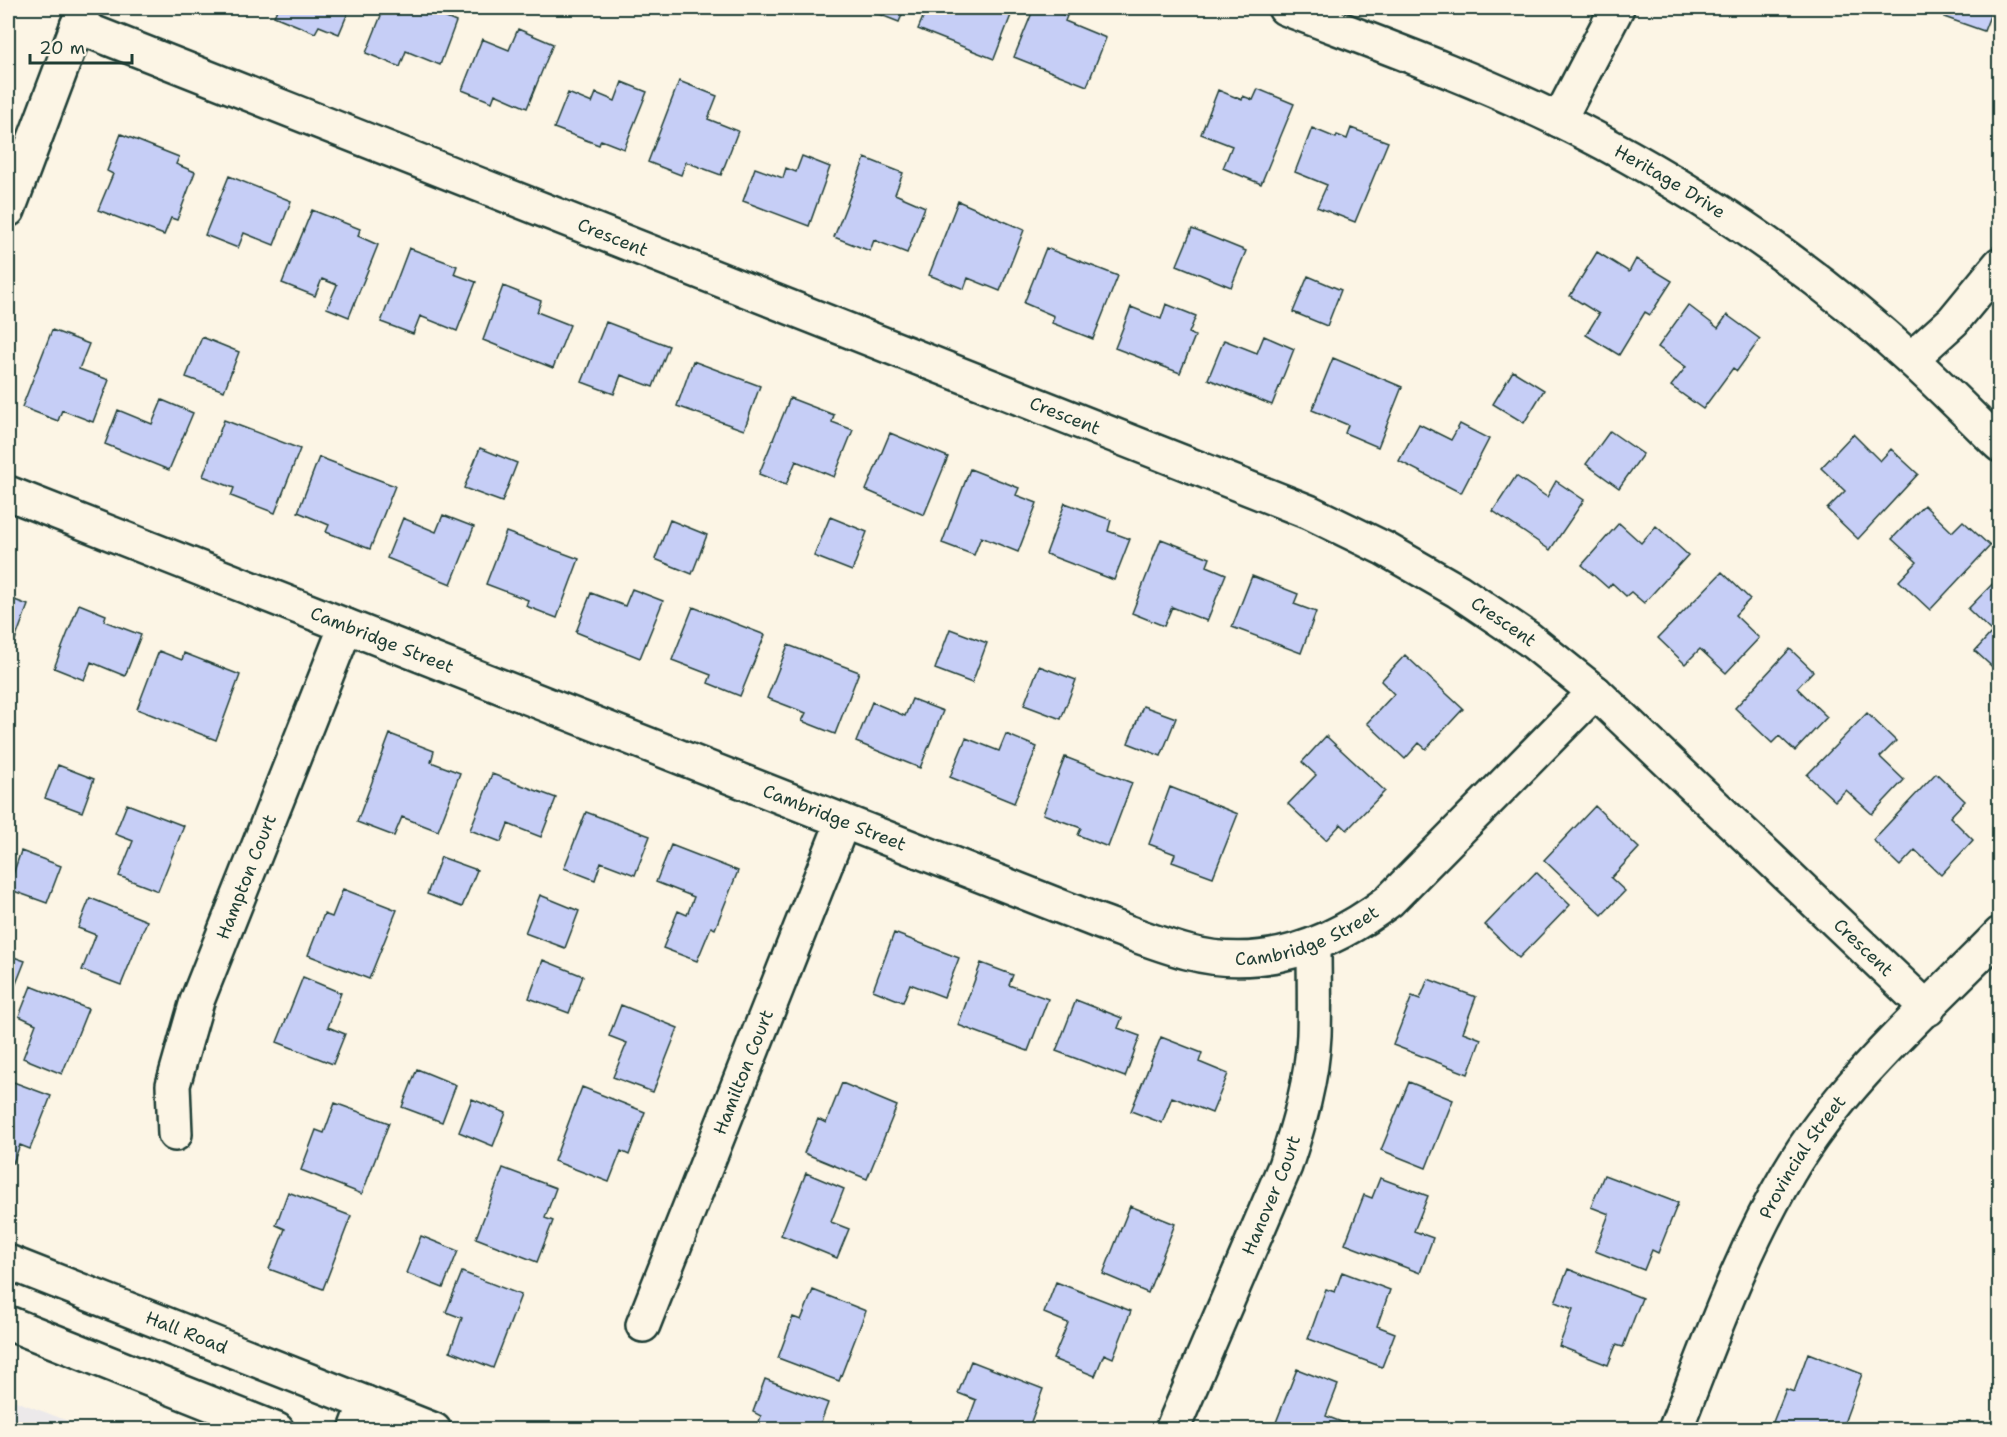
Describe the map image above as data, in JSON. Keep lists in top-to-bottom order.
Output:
{
  "streets": {
    "street": [
      "Heritage Drive",
      "Crescent",
      "Cambridge Street",
      "Hampton Court",
      "Hamilton Court",
      "Provincial Street",
      "Hanover Court",
      "Hall Road"
    ]
  },
  "crossings": [
    ["Crescent", "Cambridge Street"],
    ["Crescent", "Provincial Street"],
    ["Cambridge Street", "Hampton Court"],
    ["Cambridge Street", "Hamilton Court"],
    ["Cambridge Street", "Hanover Court"]
  ],
  "scale_bar": "20 m"
}
